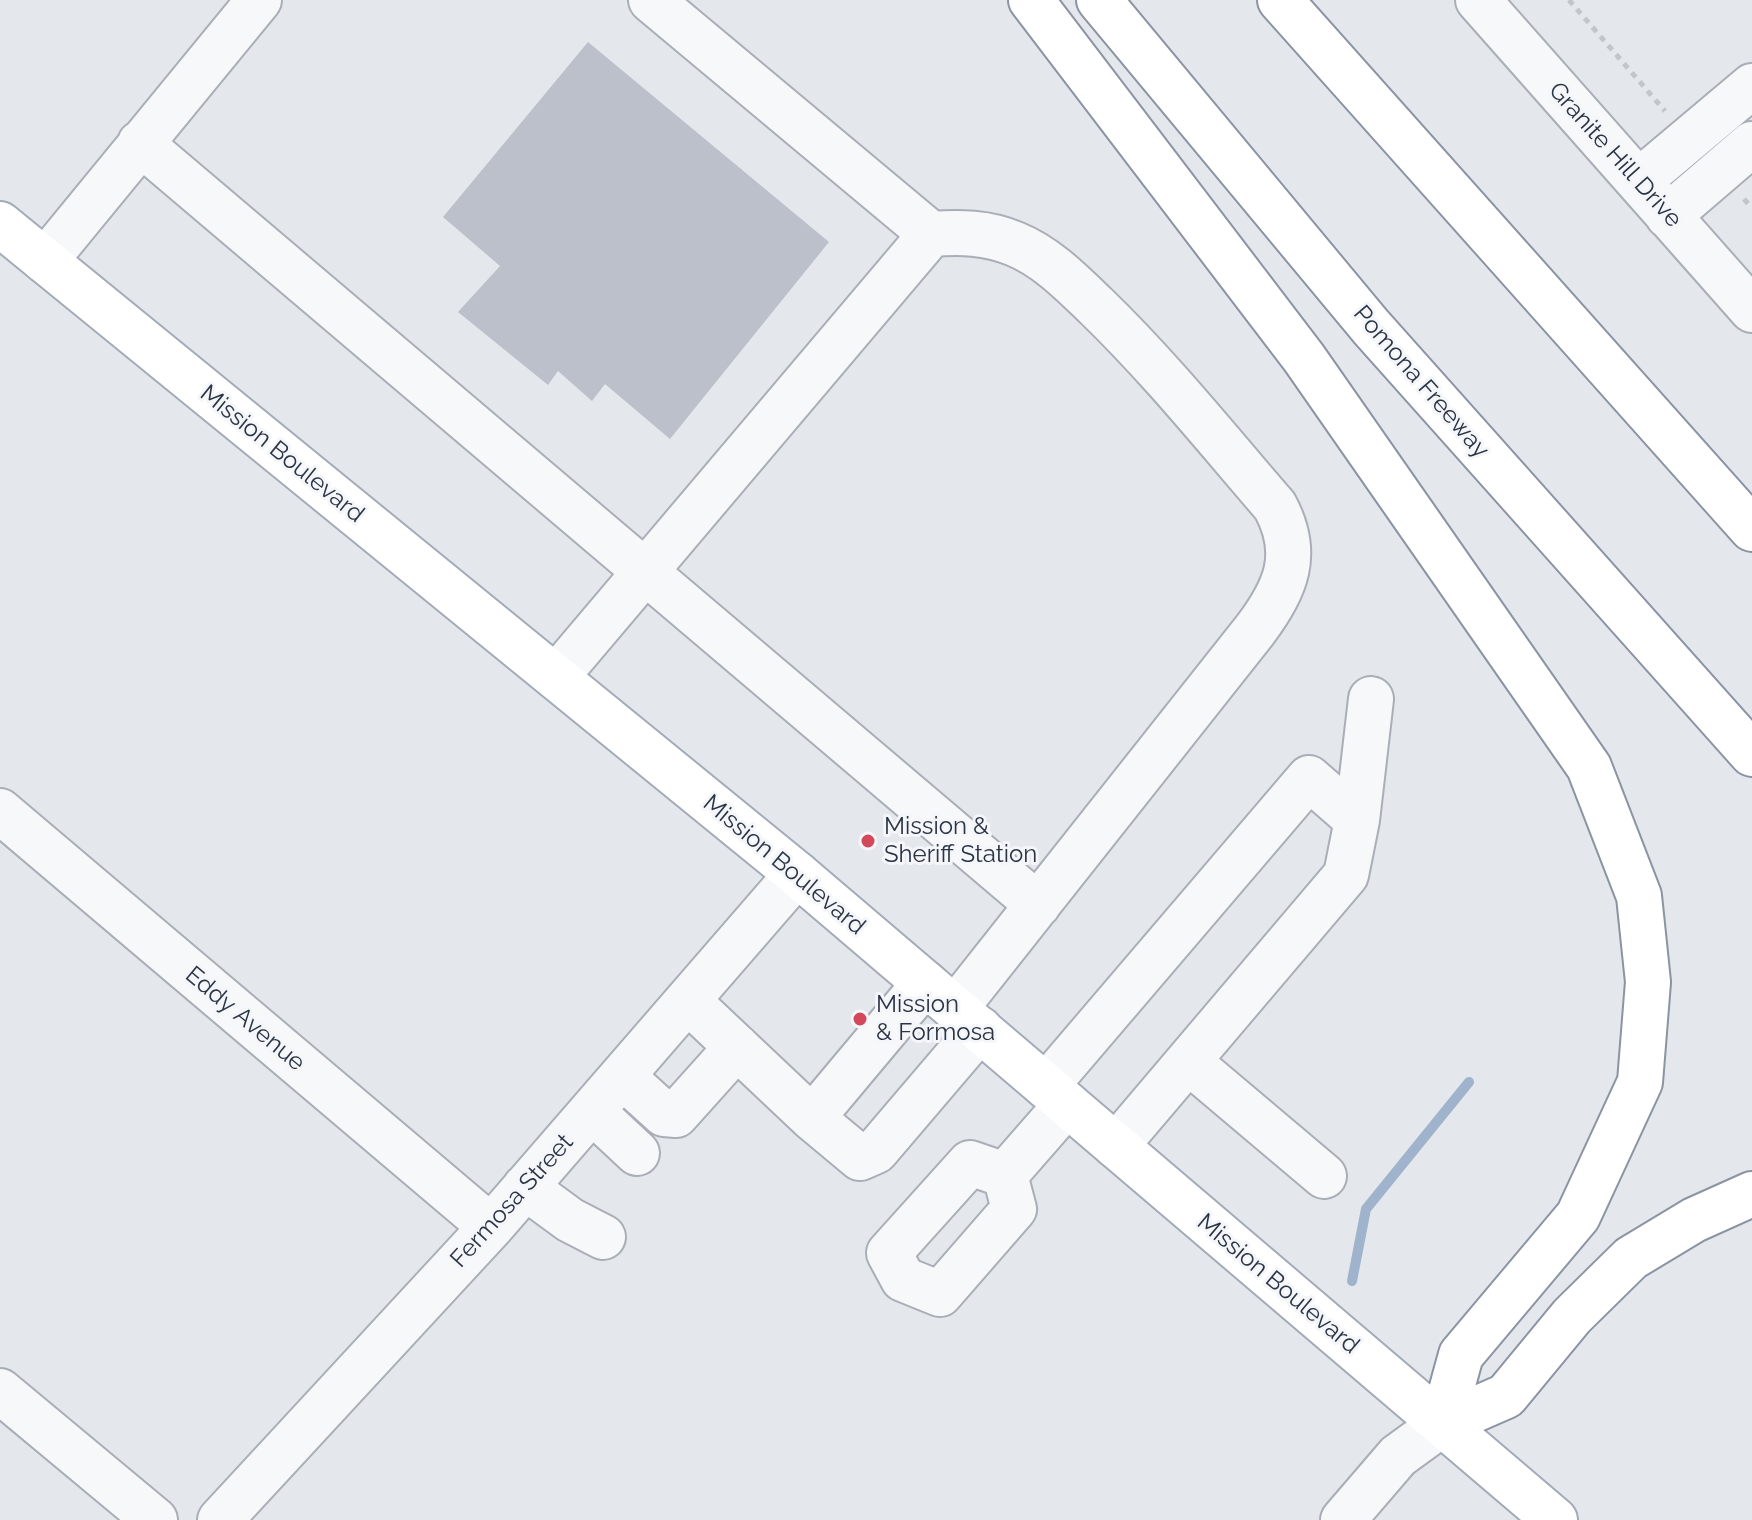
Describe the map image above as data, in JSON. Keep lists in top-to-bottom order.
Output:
{
  "streets": {
    "main road": ["Pomona Freeway", "Mission Boulevard"],
    "street": ["Granite Hill Drive", "Eddy Avenue", "Fermosa Street"]
  },
  "crossings": [
    ["Mission Boulevard", "Fermosa Street"],
    ["Eddy Avenue", "Fermosa Street"]
  ],
  "places": ["Mission & Sheriff Station", "Mission & Formosa"]
}
